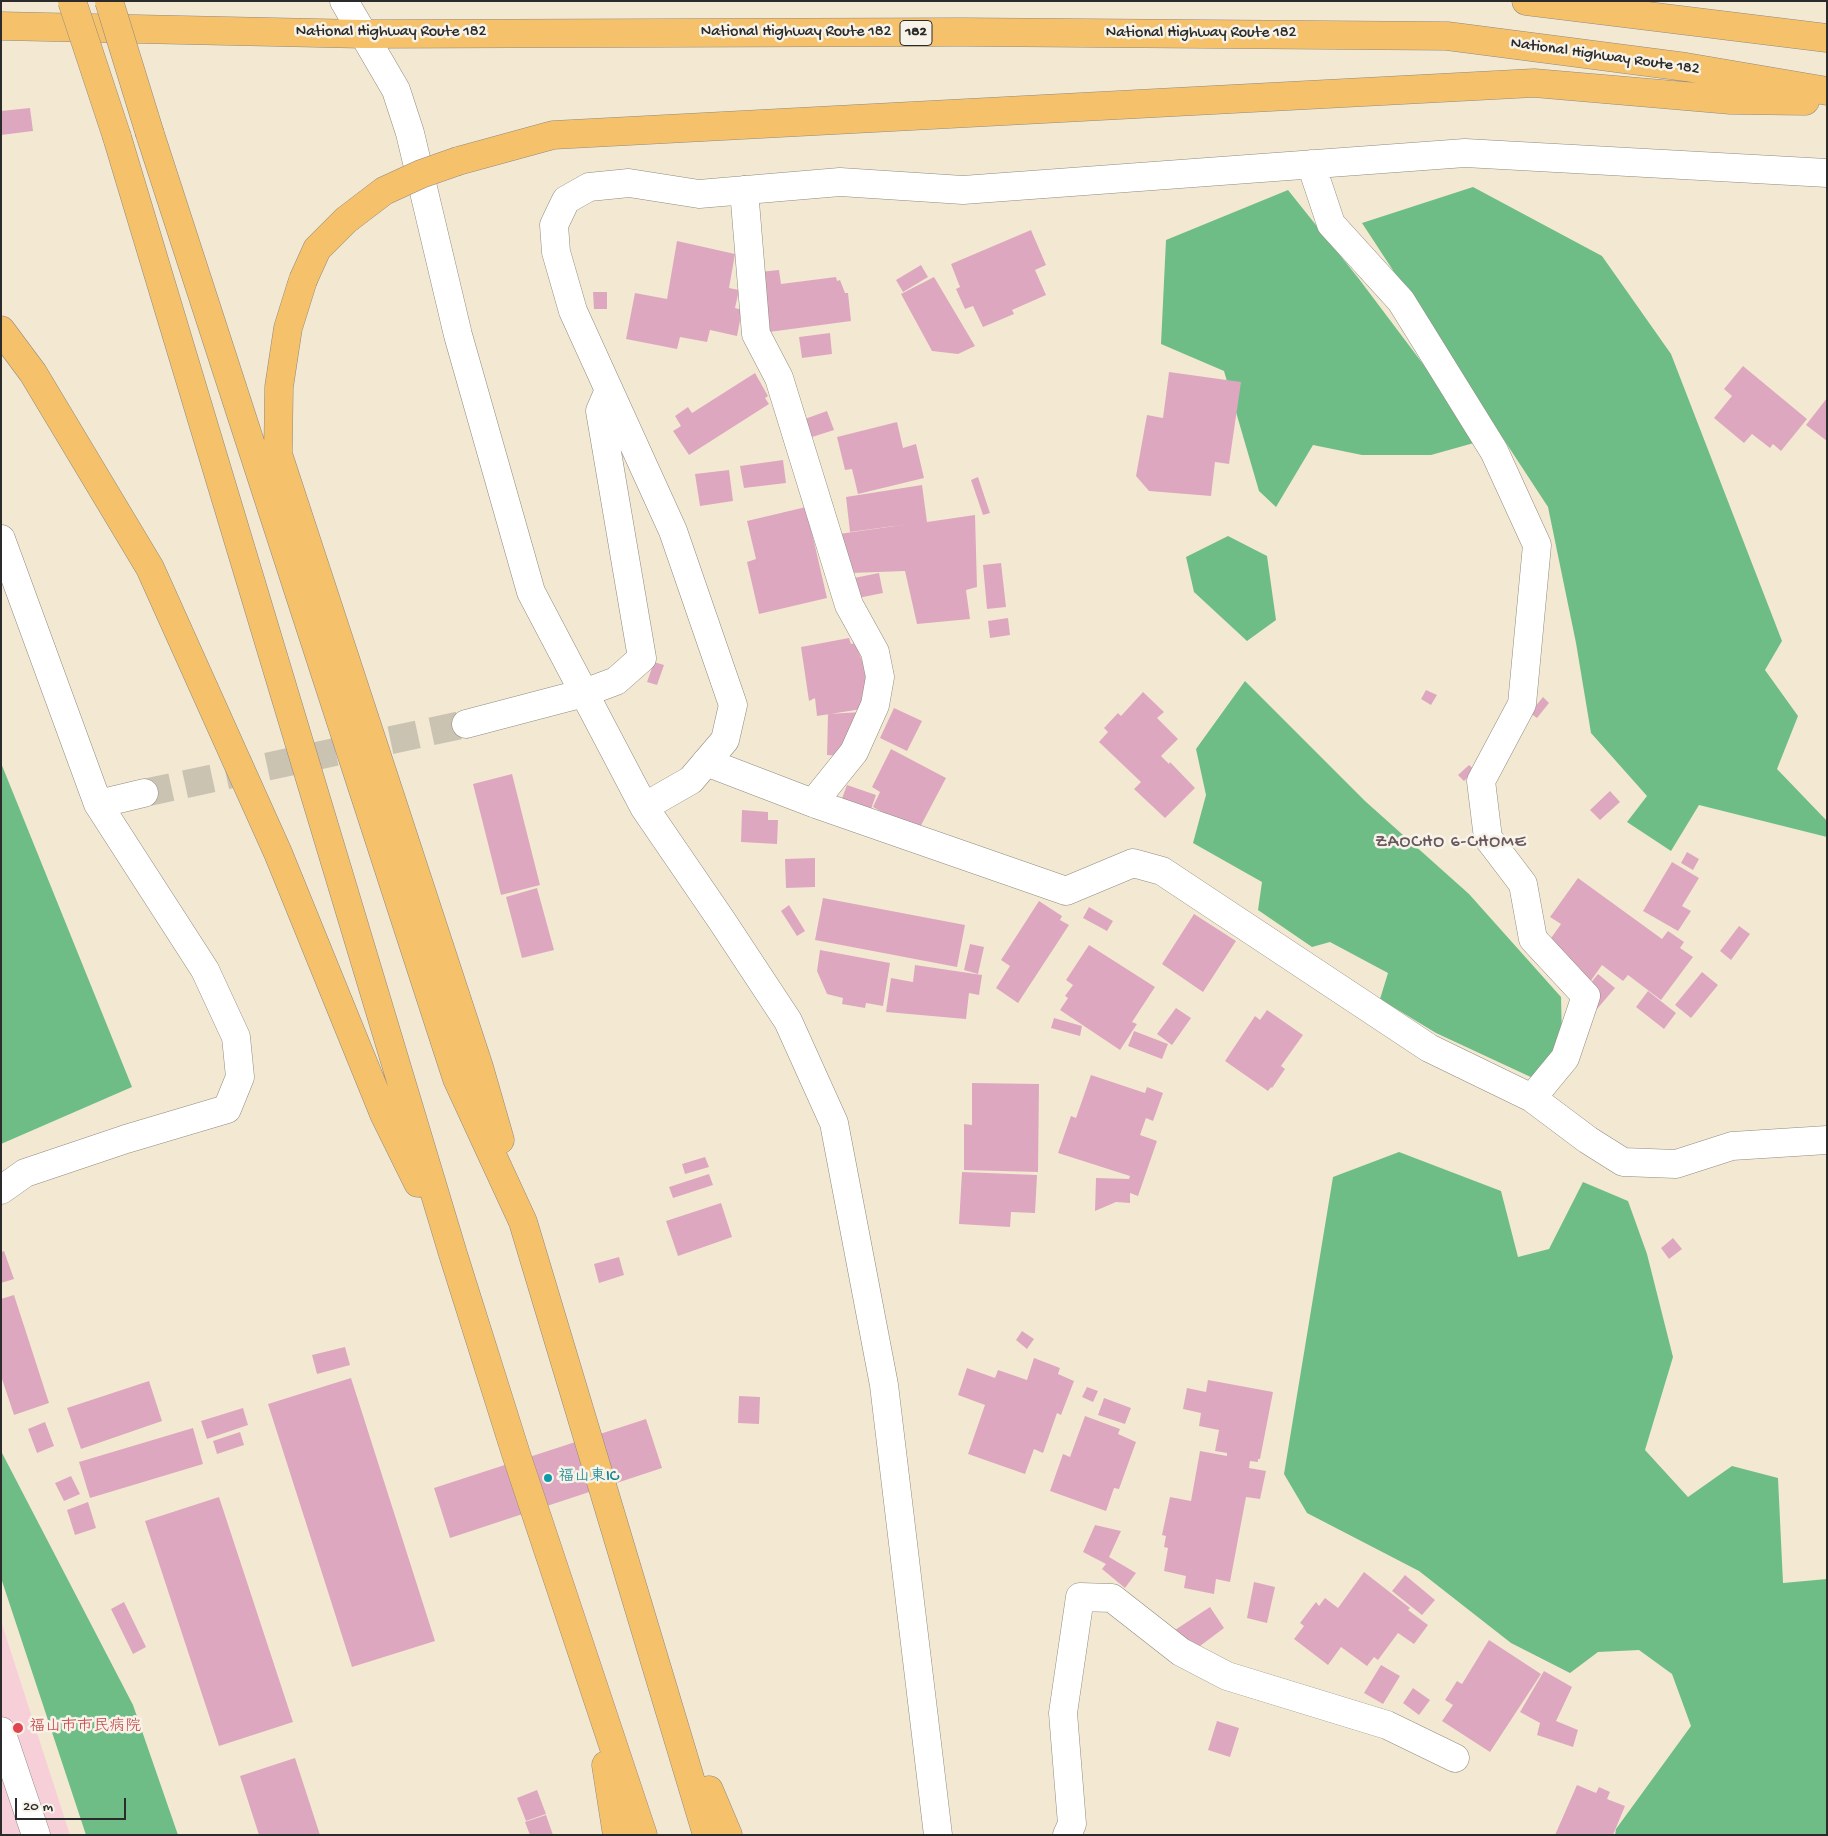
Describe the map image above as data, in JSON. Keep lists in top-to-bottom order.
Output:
{
  "streets": {
    "highway": ["National Highway Route 182", "182"]
  },
  "districts": ["ZAOCHO 6-CHOME"],
  "places": ["福山東IC", "福山市市民病院"],
  "scale_bar": "20 m"
}
